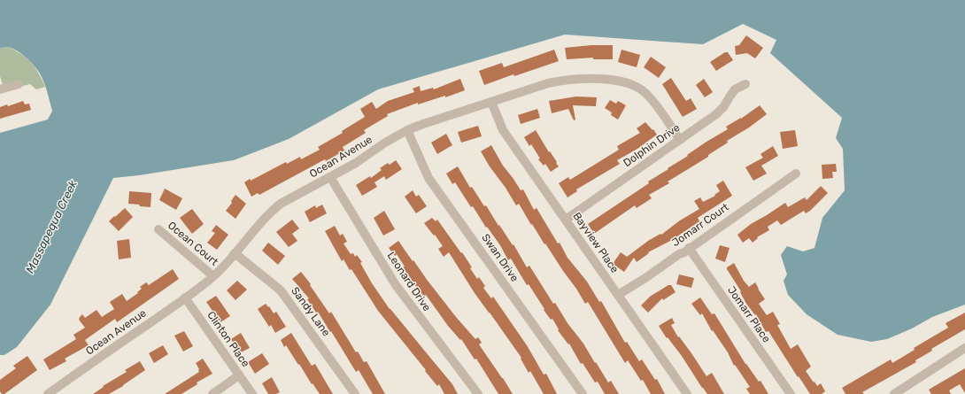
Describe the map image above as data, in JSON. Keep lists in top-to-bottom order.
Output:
{
  "streets": {
    "street": [
      "Dolphin Drive",
      "Ocean Avenue",
      "Jomarr Court",
      "Bayview Place",
      "Ocean Court",
      "Swan Drive",
      "Leonard Drive",
      "Sandy Lane",
      "Jomarr Place",
      "Clinton Place"
    ]
  },
  "crossings": [
    ["Dolphin Drive", "Ocean Avenue"],
    ["Dolphin Drive", "Bayview Place"],
    ["Ocean Avenue", "Bayview Place"],
    ["Ocean Avenue", "Ocean Court"],
    ["Ocean Avenue", "Swan Drive"],
    ["Ocean Avenue", "Leonard Drive"],
    ["Ocean Avenue", "Sandy Lane"],
    ["Ocean Avenue", "Clinton Place"],
    ["Jomarr Court", "Bayview Place"],
    ["Jomarr Court", "Jomarr Place"]
  ],
  "water": ["Massapequa Creek"]
}
